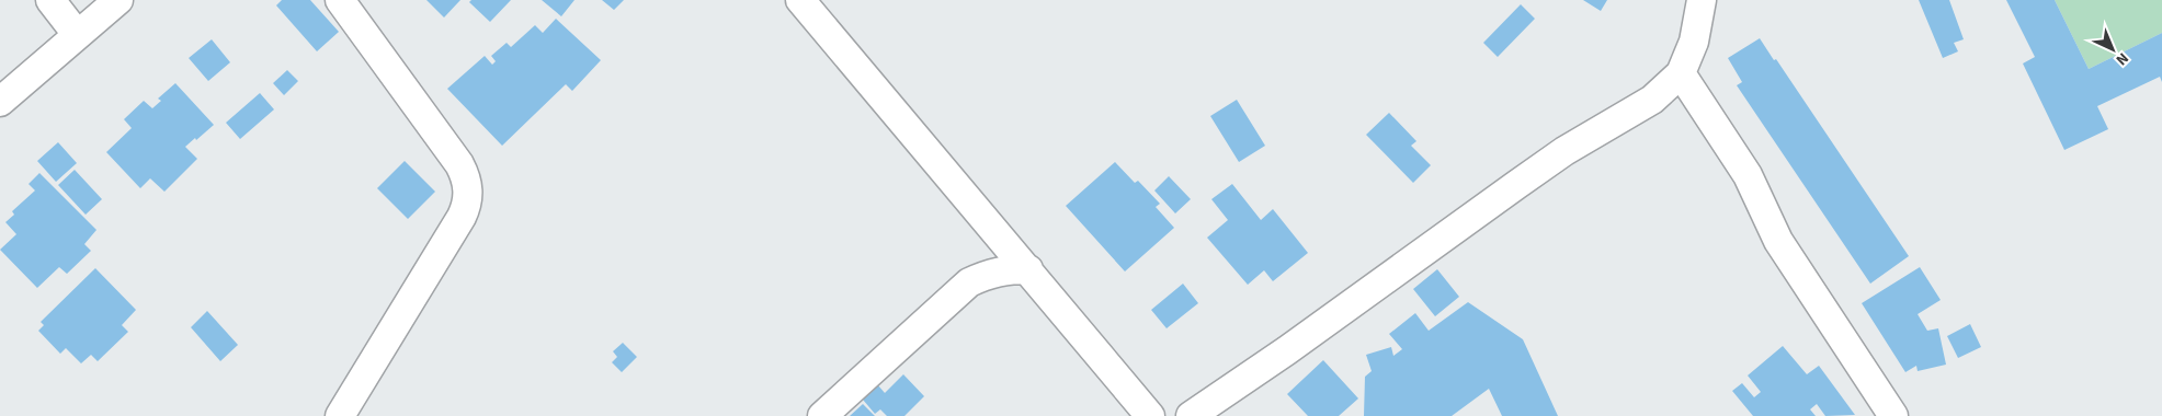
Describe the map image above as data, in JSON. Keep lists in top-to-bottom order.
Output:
{
  "north": "bottom right"
}
